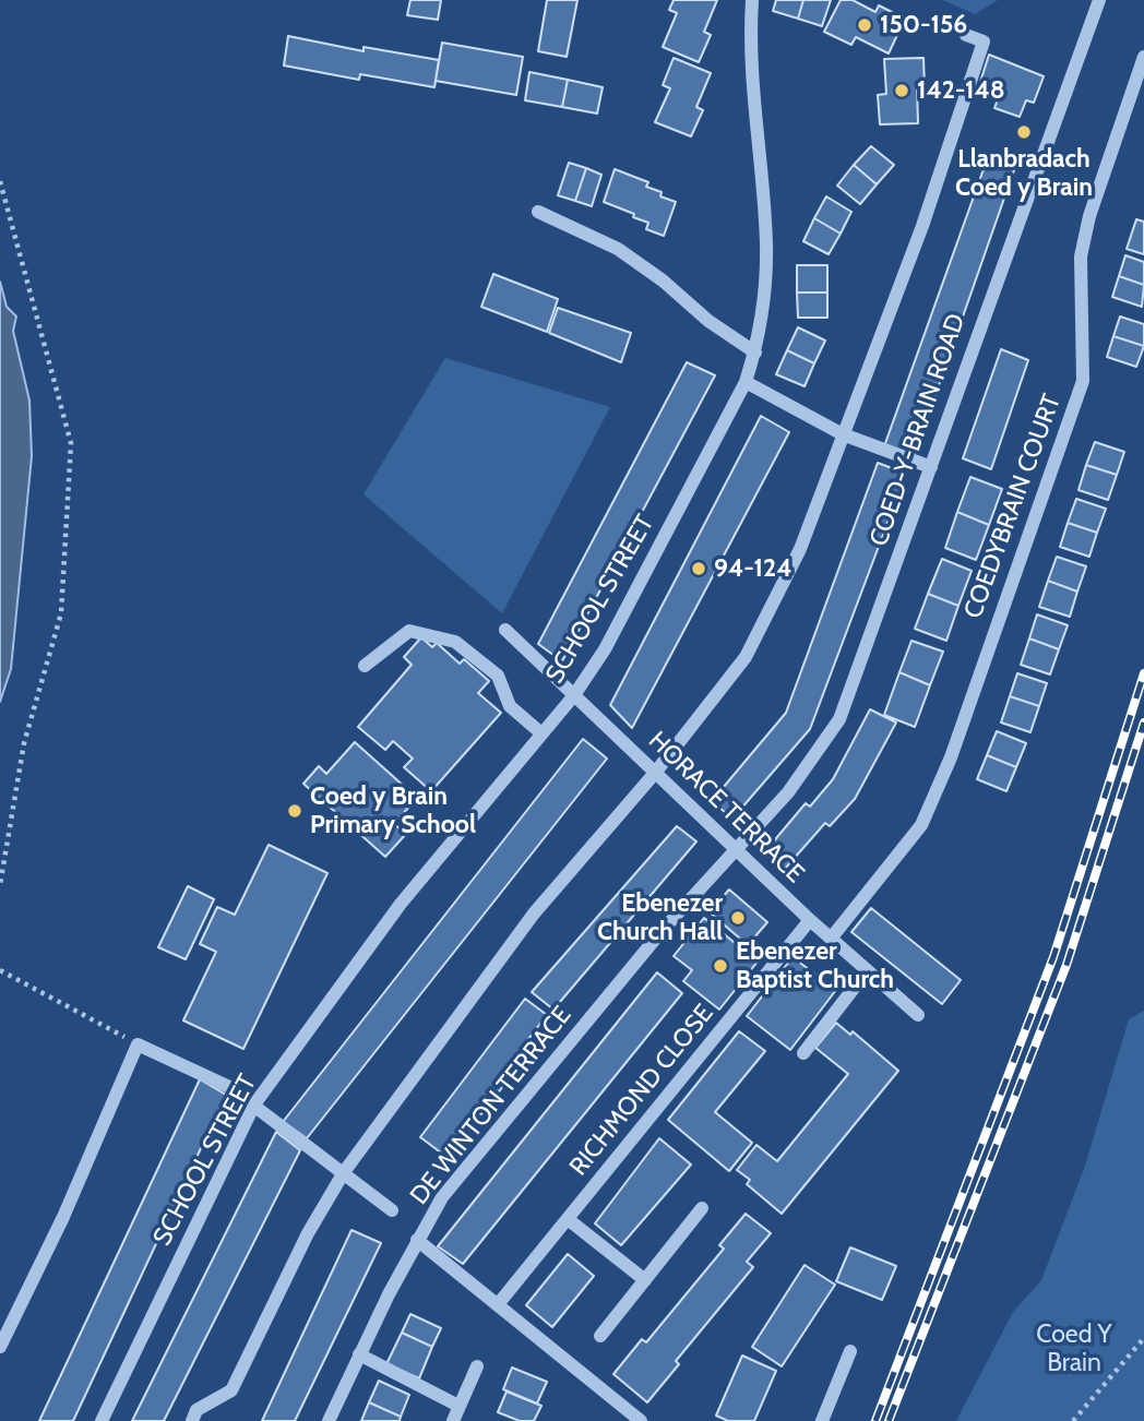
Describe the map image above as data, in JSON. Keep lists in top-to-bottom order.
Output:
{
  "streets": {
    "street": [
      "COED-Y-BRAIN ROAD",
      "COEDYBRAIN COURT",
      "SCHOOL STREET",
      "HORACE TERRACE",
      "RICHMOND CLOSE",
      "DE WINTON TERRACE"
    ]
  },
  "crossings": [
    ["COED-Y-BRAIN ROAD", "HORACE TERRACE"],
    ["COED-Y-BRAIN ROAD", "DE WINTON TERRACE"],
    ["COEDYBRAIN COURT", "HORACE TERRACE"],
    ["SCHOOL STREET", "HORACE TERRACE"],
    ["HORACE TERRACE", "RICHMOND CLOSE"],
    ["HORACE TERRACE", "DE WINTON TERRACE"]
  ],
  "parks": ["Coed Y Brain"],
  "places": [
    "150-156",
    "142-148",
    "Llanbradach Coed y Brain",
    "94-124",
    "Coed y Brain Primary School",
    "Ebenezer Church Hall",
    "Ebenezer Baptist Church"
  ]
}
